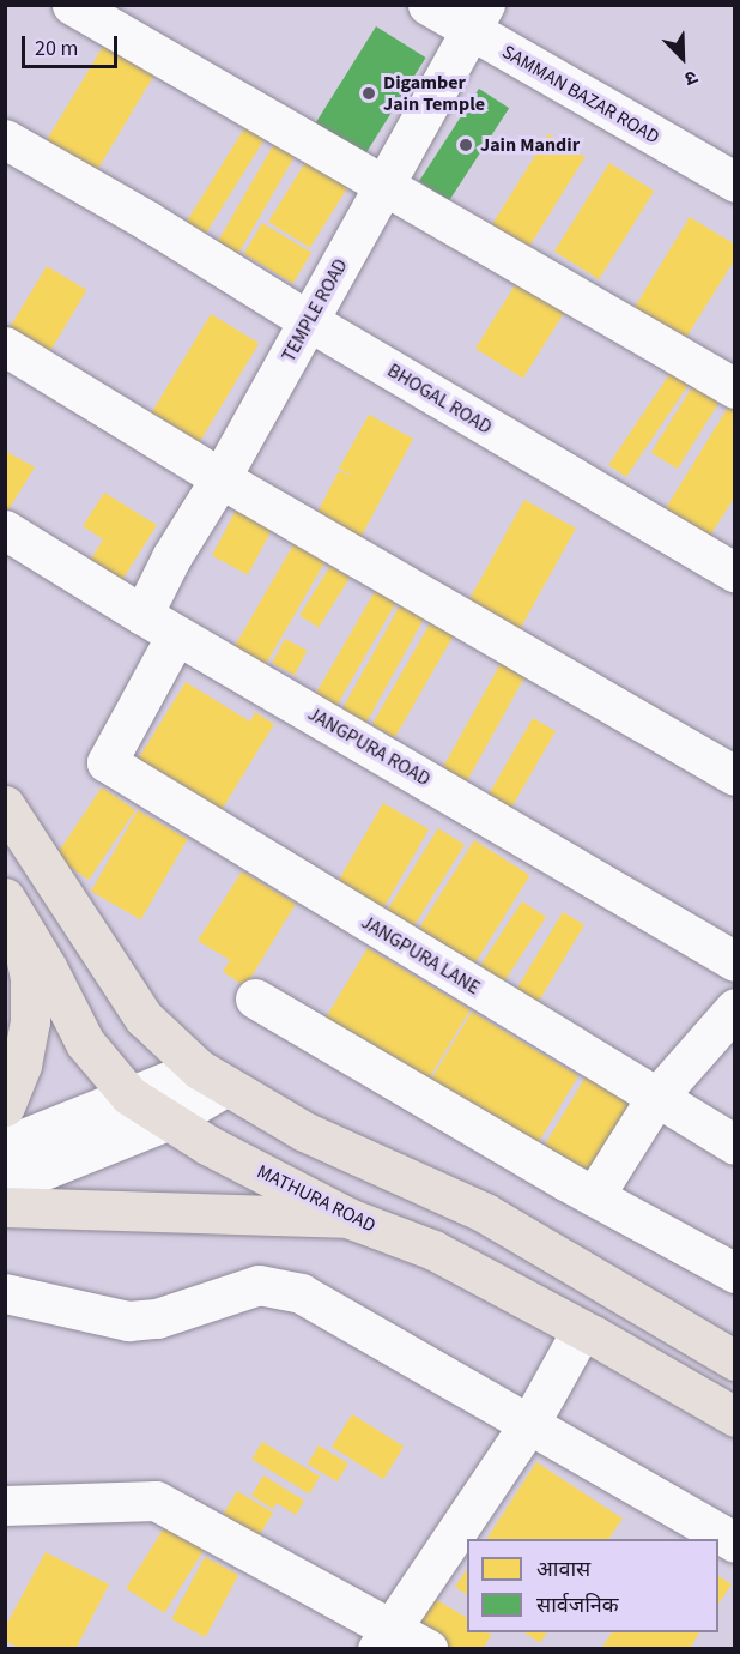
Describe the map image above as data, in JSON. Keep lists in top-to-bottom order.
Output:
{
  "streets": {
    "main road": ["MATHURA ROAD"],
    "street": [
      "SAMMAN BAZAR ROAD",
      "TEMPLE ROAD",
      "BHOGAL ROAD",
      "JANGPURA ROAD",
      "JANGPURA LANE"
    ]
  },
  "crossings": [
    ["SAMMAN BAZAR ROAD", "TEMPLE ROAD"],
    ["TEMPLE ROAD", "BHOGAL ROAD"],
    ["TEMPLE ROAD", "JANGPURA ROAD"],
    ["JANGPURA ROAD", "JANGPURA LANE"]
  ],
  "places": ["Digamber Jain Temple", "Jain Mandir"],
  "legend": ["आवास", "सार्वजनिक"],
  "scale_bar": "20 m",
  "north": "bottom right"
}
